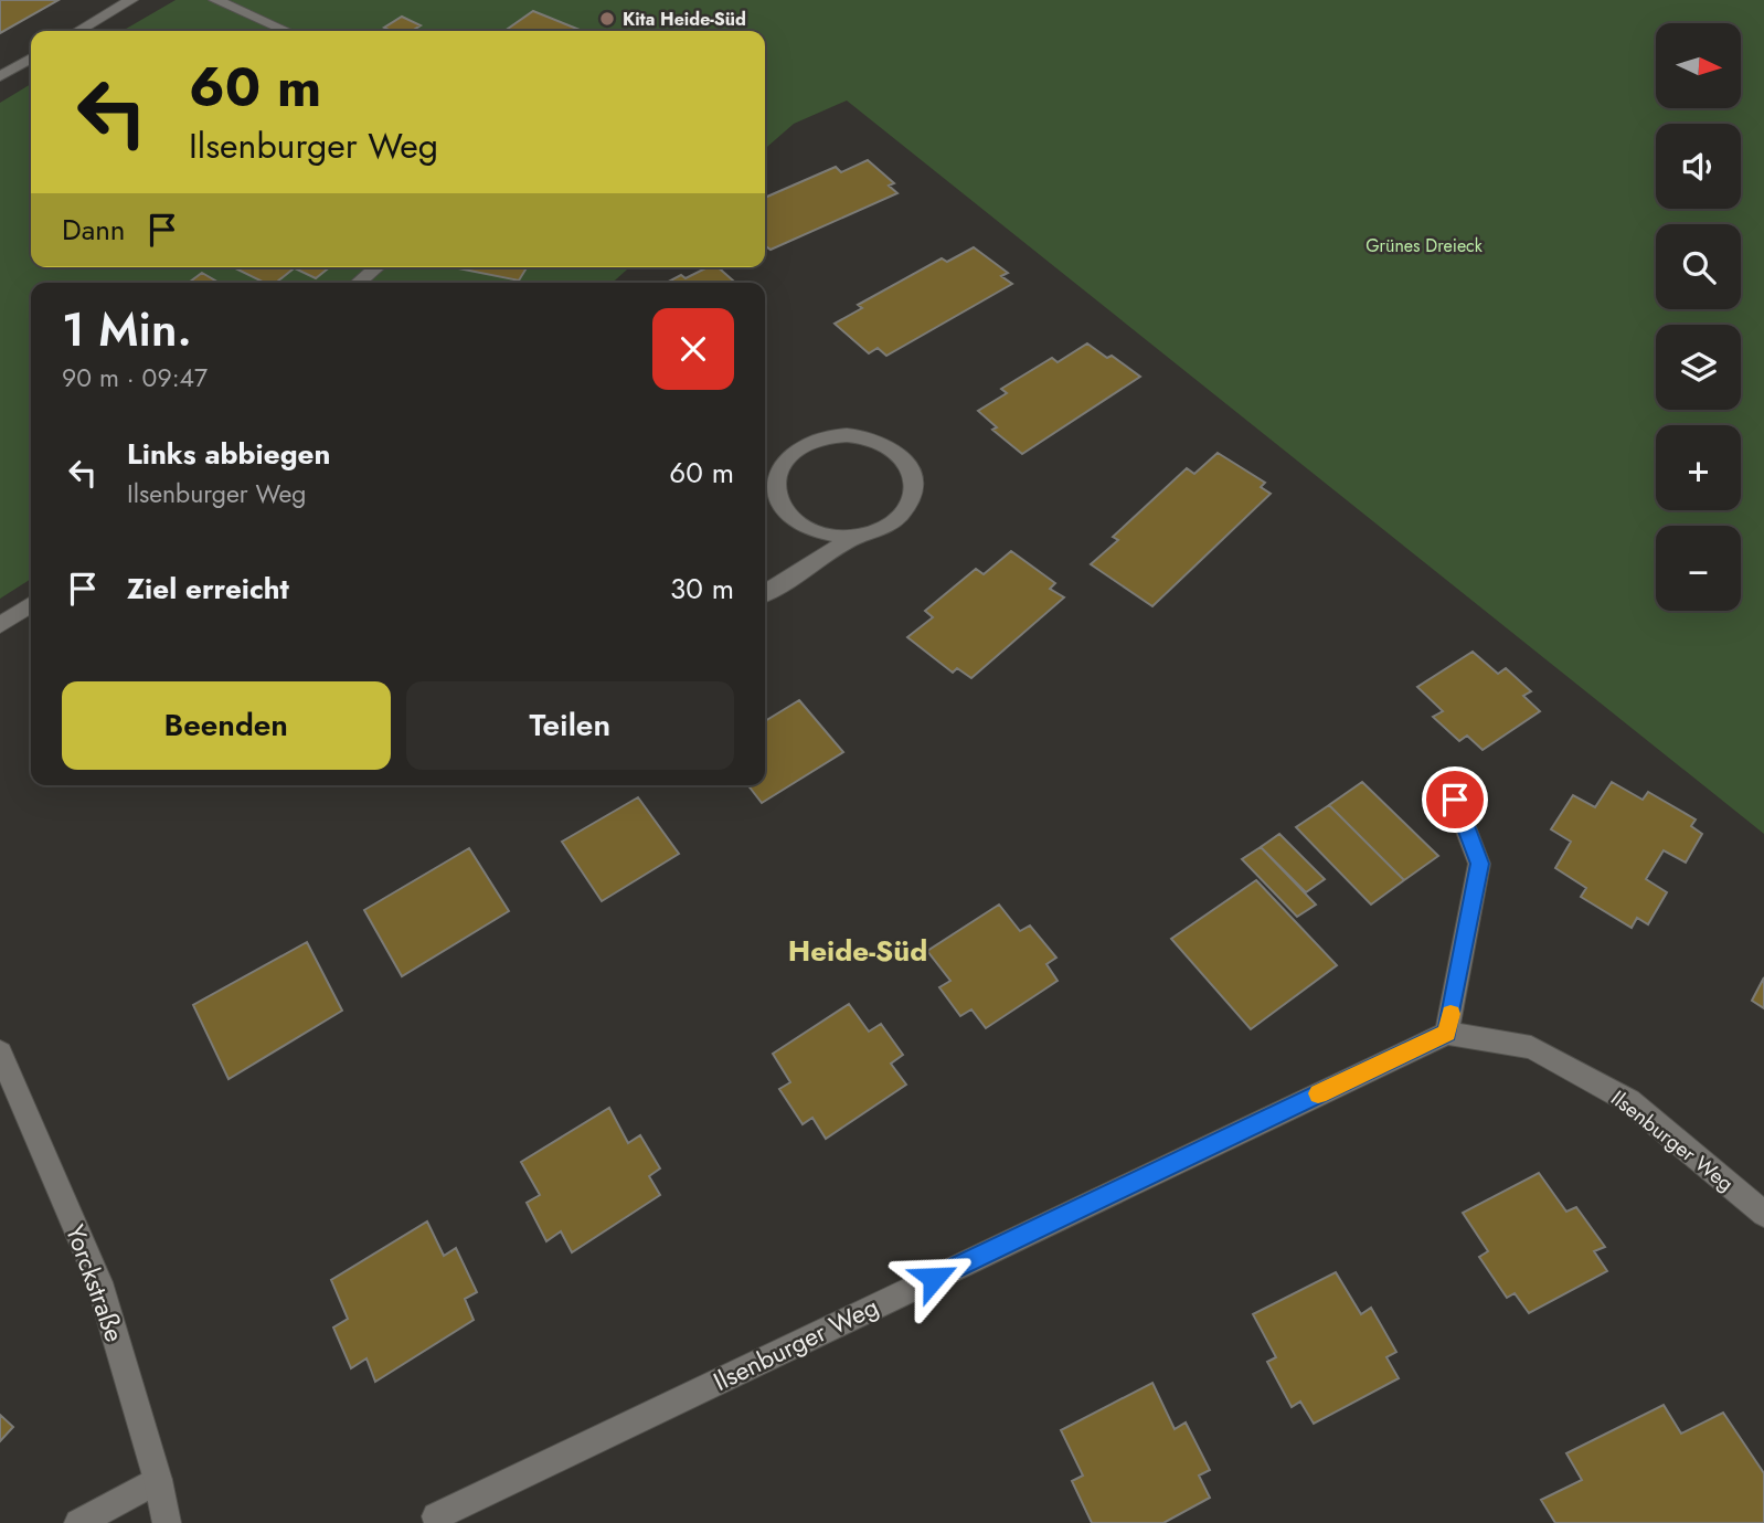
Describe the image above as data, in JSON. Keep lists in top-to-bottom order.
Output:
{
  "streets": {
    "street": ["Ilsenburger Weg", "Yorckstraße"]
  },
  "districts": ["Heide-Süd"],
  "parks": ["Grünes Dreieck"],
  "places": ["Kita Heide-Süd"],
  "north": "right",
  "page": {
    "map_buttons": ["+", "−"],
    "turn": ["60 m", "Ilsenburger Weg"],
    "then": "Dann",
    "heading": ["1 Min.", "90 m · 09:47"],
    "list": [
      {
        "name": "Links abbiegen",
        "note": "Ilsenburger Weg",
        "value": "60 m"
      },
      {
        "name": "Ziel erreicht",
        "value": "30 m"
      }
    ],
    "buttons": ["Beenden", "Teilen"]
  }
}
